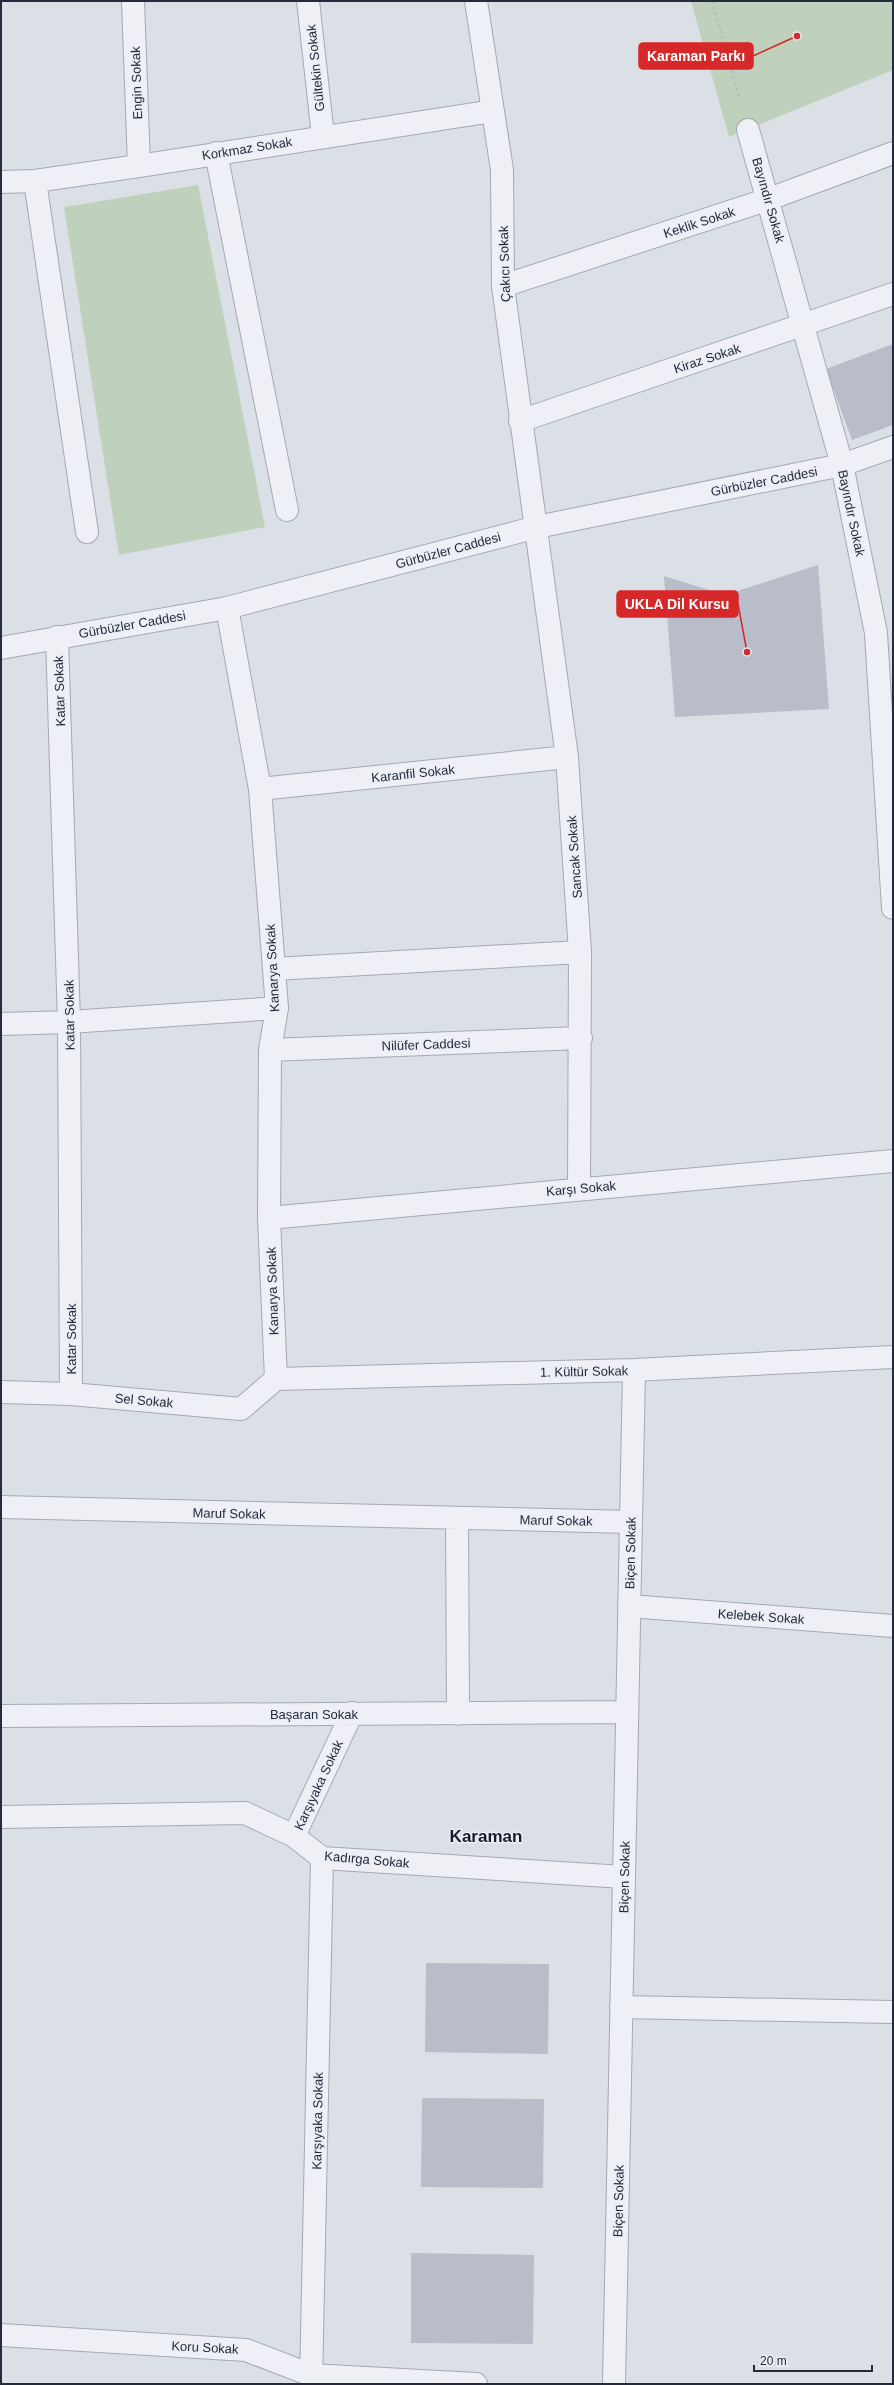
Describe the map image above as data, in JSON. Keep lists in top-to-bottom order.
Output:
{
  "streets": {
    "street": [
      "Gültekin Sokak",
      "Engin Sokak",
      "Korkmaz Sokak",
      "Bayındır Sokak",
      "Keklik Sokak",
      "Çakıcı Sokak",
      "Kiraz Sokak",
      "Gürbüzler Caddesi",
      "Katar Sokak",
      "Karanfil Sokak",
      "Sancak Sokak",
      "Kanarya Sokak",
      "Nilüfer Caddesi",
      "Karşı Sokak",
      "1. Kültür Sokak",
      "Sel Sokak",
      "Maruf Sokak",
      "Biçen Sokak",
      "Kelebek Sokak",
      "Başaran Sokak",
      "Karşıyaka Sokak",
      "Kadırga Sokak",
      "Koru Sokak"
    ]
  },
  "crossings": [
    ["Gültekin Sokak", "Korkmaz Sokak"],
    ["Engin Sokak", "Korkmaz Sokak"],
    ["Korkmaz Sokak", "Çakıcı Sokak"],
    ["Bayındır Sokak", "Keklik Sokak"],
    ["Bayındır Sokak", "Kiraz Sokak"],
    ["Bayındır Sokak", "Gürbüzler Caddesi"],
    ["Keklik Sokak", "Çakıcı Sokak"],
    ["Çakıcı Sokak", "Kiraz Sokak"],
    ["Çakıcı Sokak", "Gürbüzler Caddesi"],
    ["Çakıcı Sokak", "Sancak Sokak"],
    ["Gürbüzler Caddesi", "Katar Sokak"],
    ["Gürbüzler Caddesi", "Sancak Sokak"],
    ["Gürbüzler Caddesi", "Kanarya Sokak"],
    ["Katar Sokak", "Sel Sokak"],
    ["Karanfil Sokak", "Sancak Sokak"],
    ["Karanfil Sokak", "Kanarya Sokak"],
    ["Sancak Sokak", "Nilüfer Caddesi"],
    ["Sancak Sokak", "Karşı Sokak"],
    ["Kanarya Sokak", "Nilüfer Caddesi"],
    ["Kanarya Sokak", "Karşı Sokak"],
    ["Kanarya Sokak", "1. Kültür Sokak"],
    ["Kanarya Sokak", "Sel Sokak"],
    ["1. Kültür Sokak", "Sel Sokak"],
    ["1. Kültür Sokak", "Biçen Sokak"],
    ["Maruf Sokak", "Biçen Sokak"],
    ["Biçen Sokak", "Kelebek Sokak"],
    ["Biçen Sokak", "Başaran Sokak"],
    ["Biçen Sokak", "Kadırga Sokak"],
    ["Başaran Sokak", "Karşıyaka Sokak"],
    ["Karşıyaka Sokak", "Kadırga Sokak"],
    ["Karşıyaka Sokak", "Koru Sokak"]
  ],
  "districts": ["Karaman"],
  "places": ["Karaman Parkı", "UKLA Dil Kursu"],
  "scale_bar": "20 m"
}
